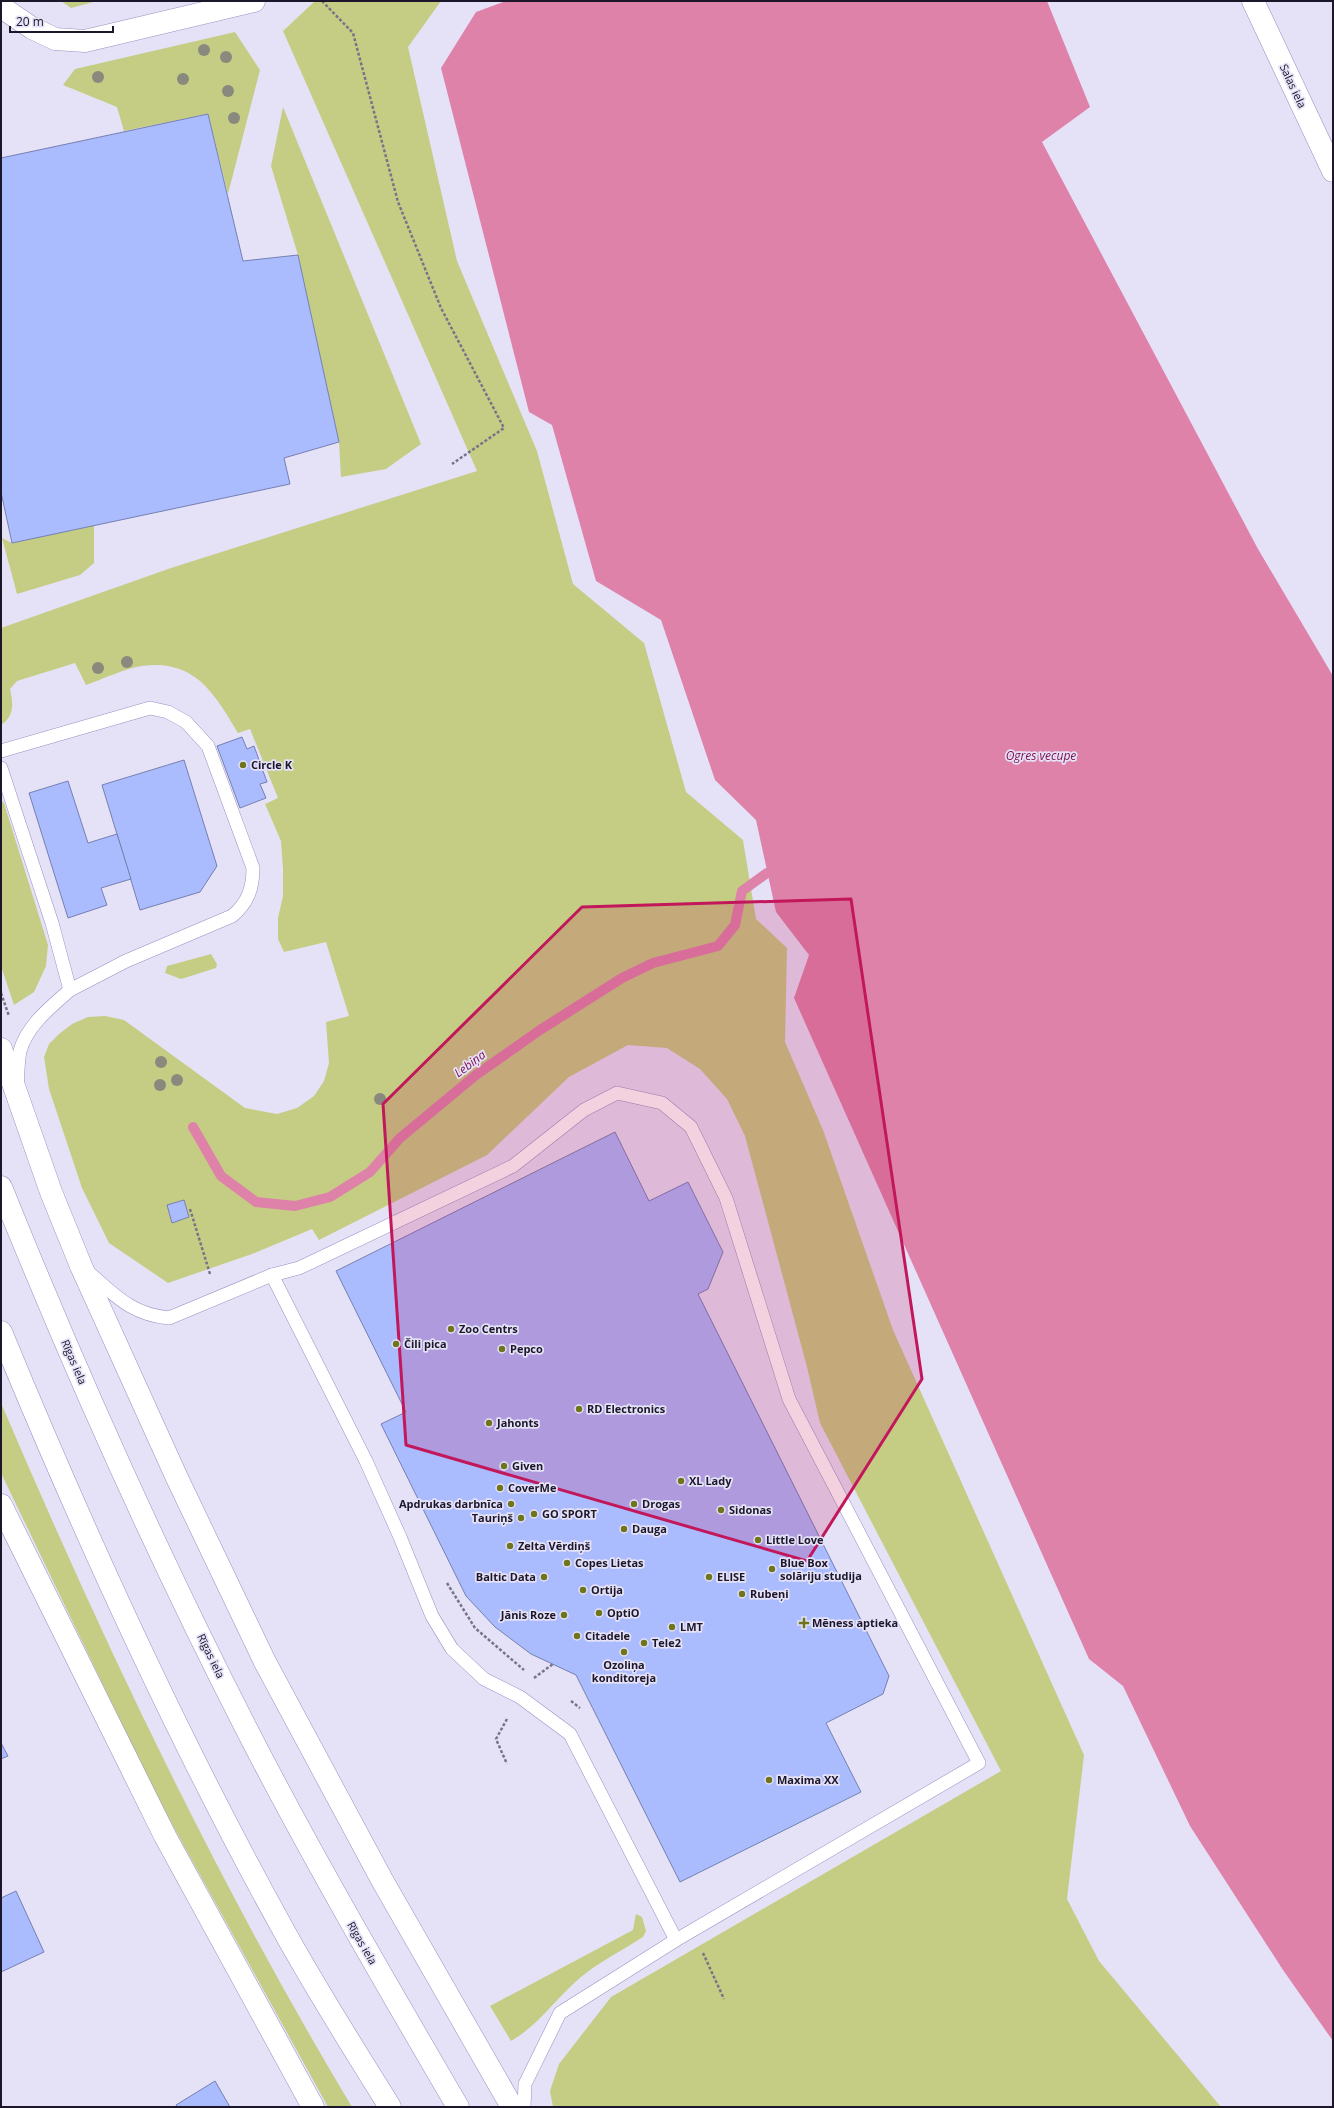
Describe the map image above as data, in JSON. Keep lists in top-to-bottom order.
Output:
{
  "streets": {
    "main road": ["Salas iela", "Rīgas iela"]
  },
  "water": ["Ogres vecupe", "Lebiņa"],
  "places": {
    "other": [
      "Circle K",
      "Zoo Centrs",
      "Čili pica",
      "Pepco",
      "RD Electronics",
      "Jahonts",
      "Given",
      "XL Lady",
      "CoverMe",
      "Apdrukas darbnīca",
      "Drogas",
      "Sidonas",
      "GO SPORT",
      "Tauriņš",
      "Dauga",
      "Little Love",
      "Zelta Vērdiņš",
      "Copes Lietas",
      "Blue Box solāriju studija",
      "Baltic Data",
      "ELISE",
      "Ortija",
      "Rubeņi",
      "OptiO",
      "Jānis Roze",
      "LMT",
      "Citadele",
      "Tele2",
      "Ozoliņa konditoreja",
      "Maxima XX"
    ],
    "health": ["Mēness aptieka"]
  },
  "scale_bar": "20 m"
}
